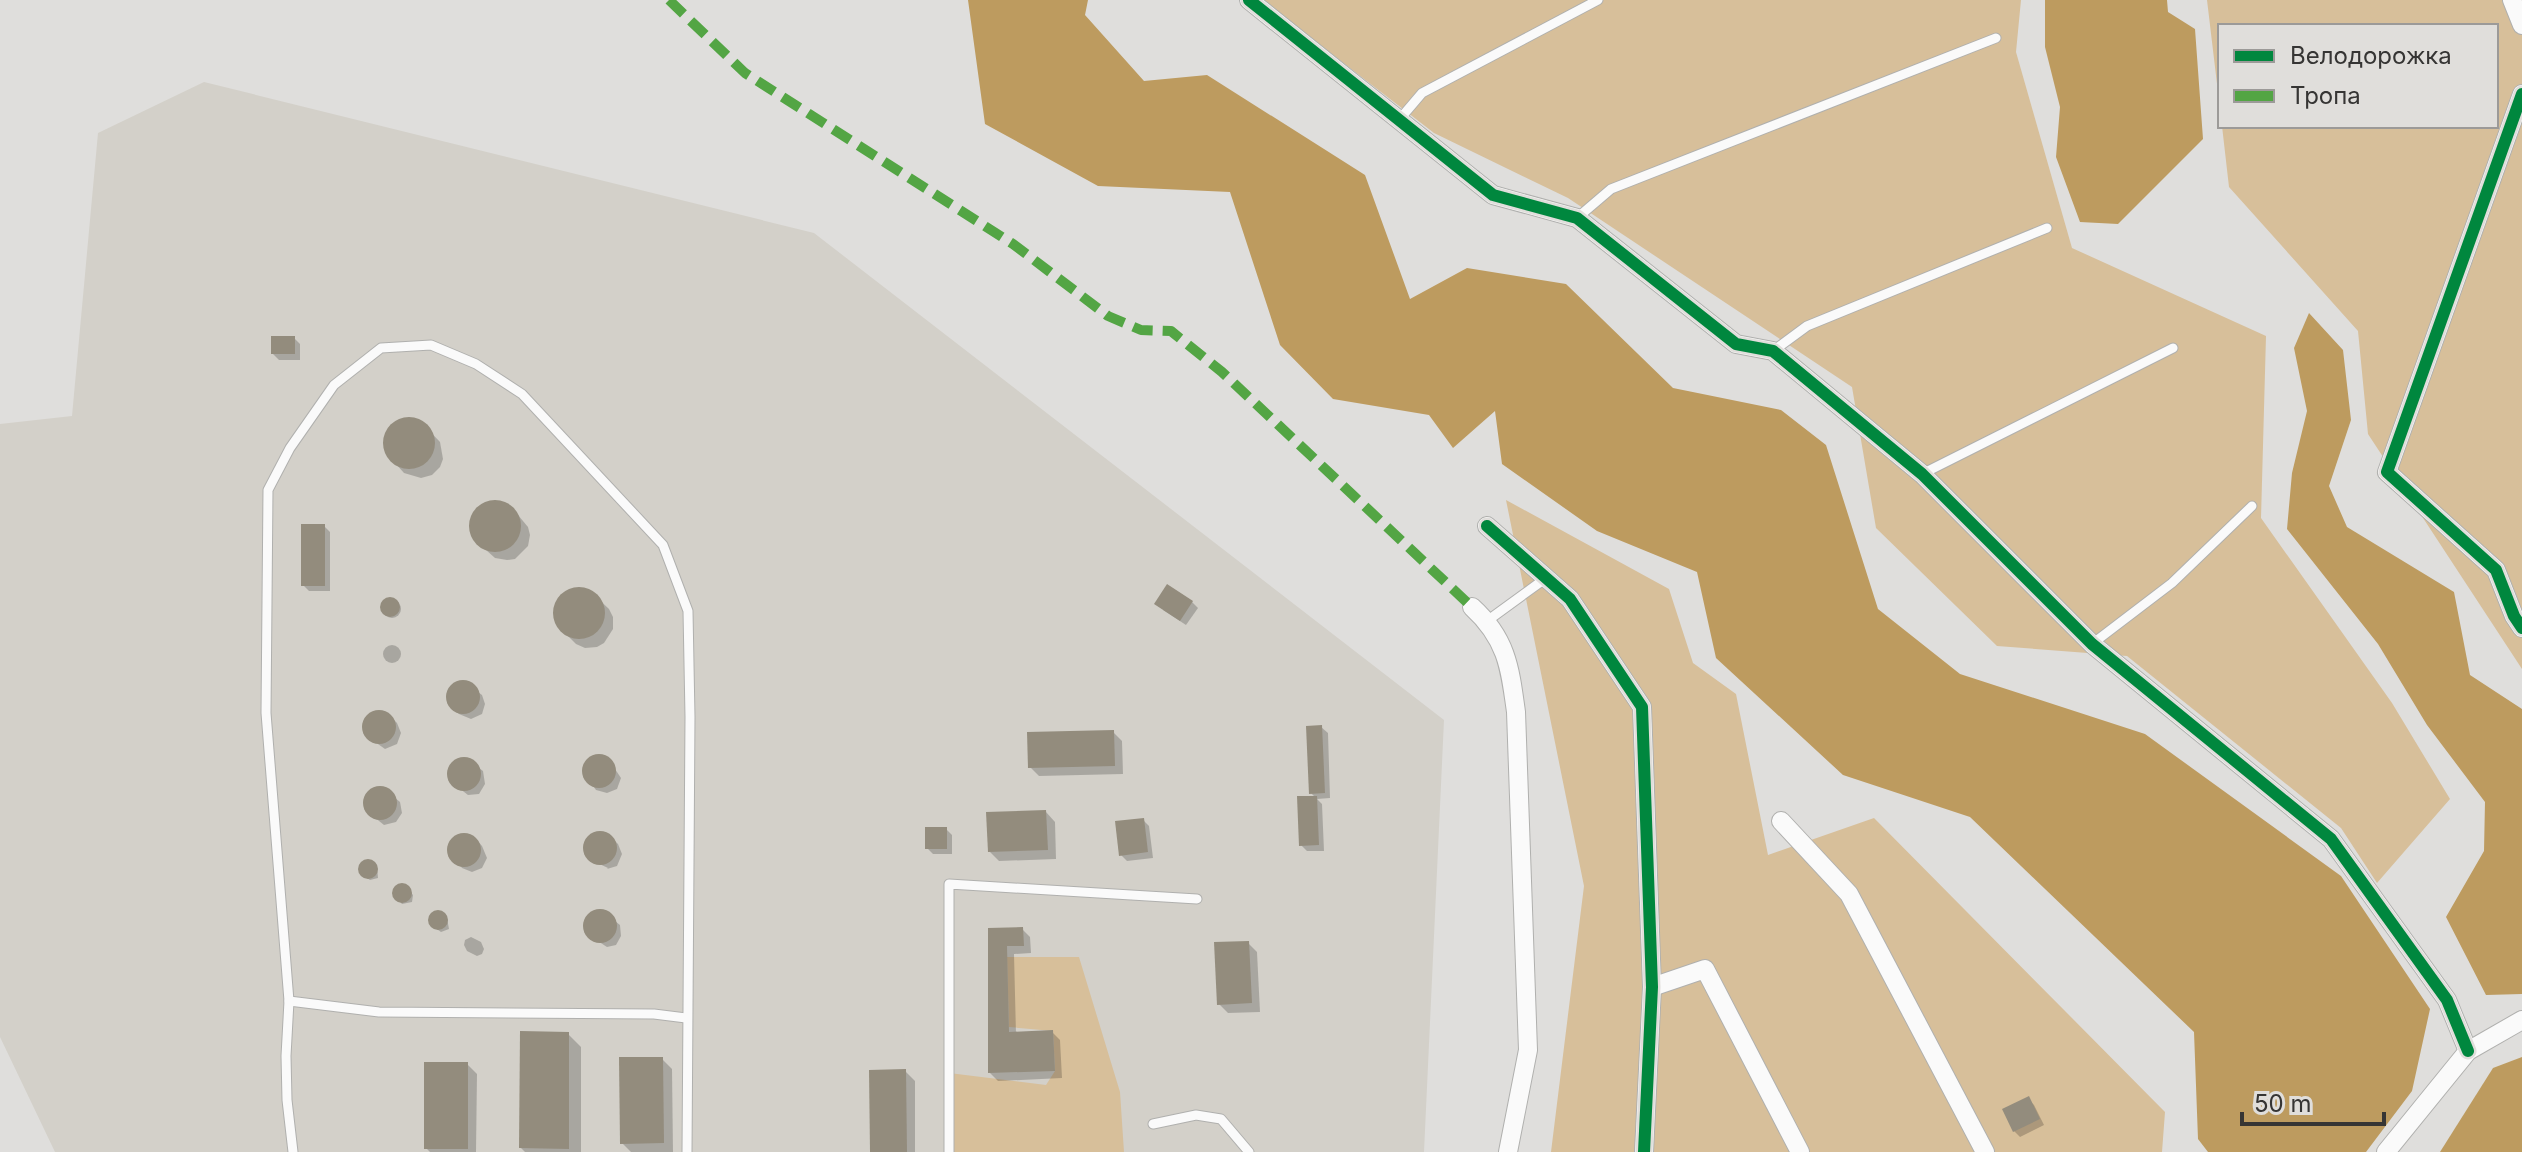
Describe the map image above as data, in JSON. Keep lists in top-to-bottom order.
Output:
{
  "legend": ["Велодорожка", "Тропа"],
  "scale_bar": "50 m"
}
